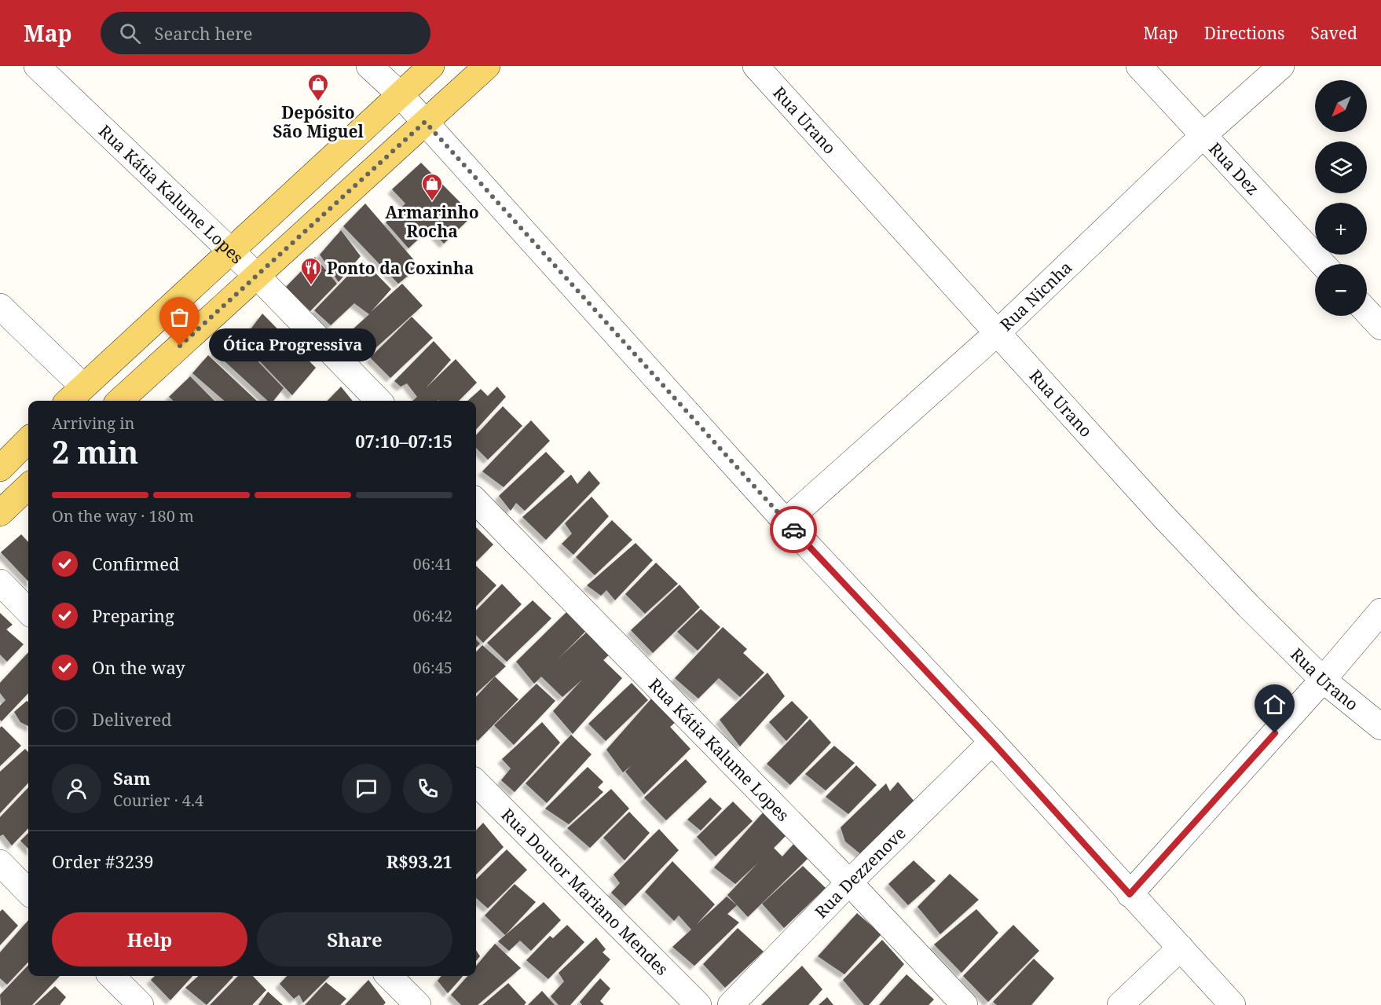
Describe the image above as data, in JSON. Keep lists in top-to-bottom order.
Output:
{
  "streets": {
    "street": [
      "Rua Urano",
      "Rua Dez",
      "Rua Kátia Kalume Lopes",
      "Rua Nicnha",
      "Rua Dezzenove",
      "Rua Doutor Mariano Mendes"
    ]
  },
  "crossings": [
    ["Rua Urano", "Rua Nicnha"],
    ["Rua Dez", "Rua Nicnha"],
    ["Rua Kátia Kalume Lopes", "Rua Dezzenove"]
  ],
  "places": {
    "shop": ["Depósito São Miguel", "Armarinho Rocha"],
    "restaurant": ["Ponto da Coxinha"],
    "other": ["Ótica Progressiva"]
  },
  "north": "bottom left",
  "page": {
    "header": "Map",
    "search": "Search here",
    "nav": ["Map", "Directions", "Saved"],
    "map_buttons": ["+", "−"],
    "bubble": "Ótica Progressiva",
    "heading": ["2 min", "Arriving in", "07:10–07:15"],
    "panel": [
      "Sam",
      "Courier · 4.4",
      "Order #3239",
      "R$93.21"
    ],
    "bar": "On the way · 180 m",
    "list": [
      ["Confirmed", "06:41"],
      ["Preparing", "06:42"],
      ["On the way", "06:45"],
      "Delivered"
    ],
    "buttons": ["Help", "Share"]
  }
}
